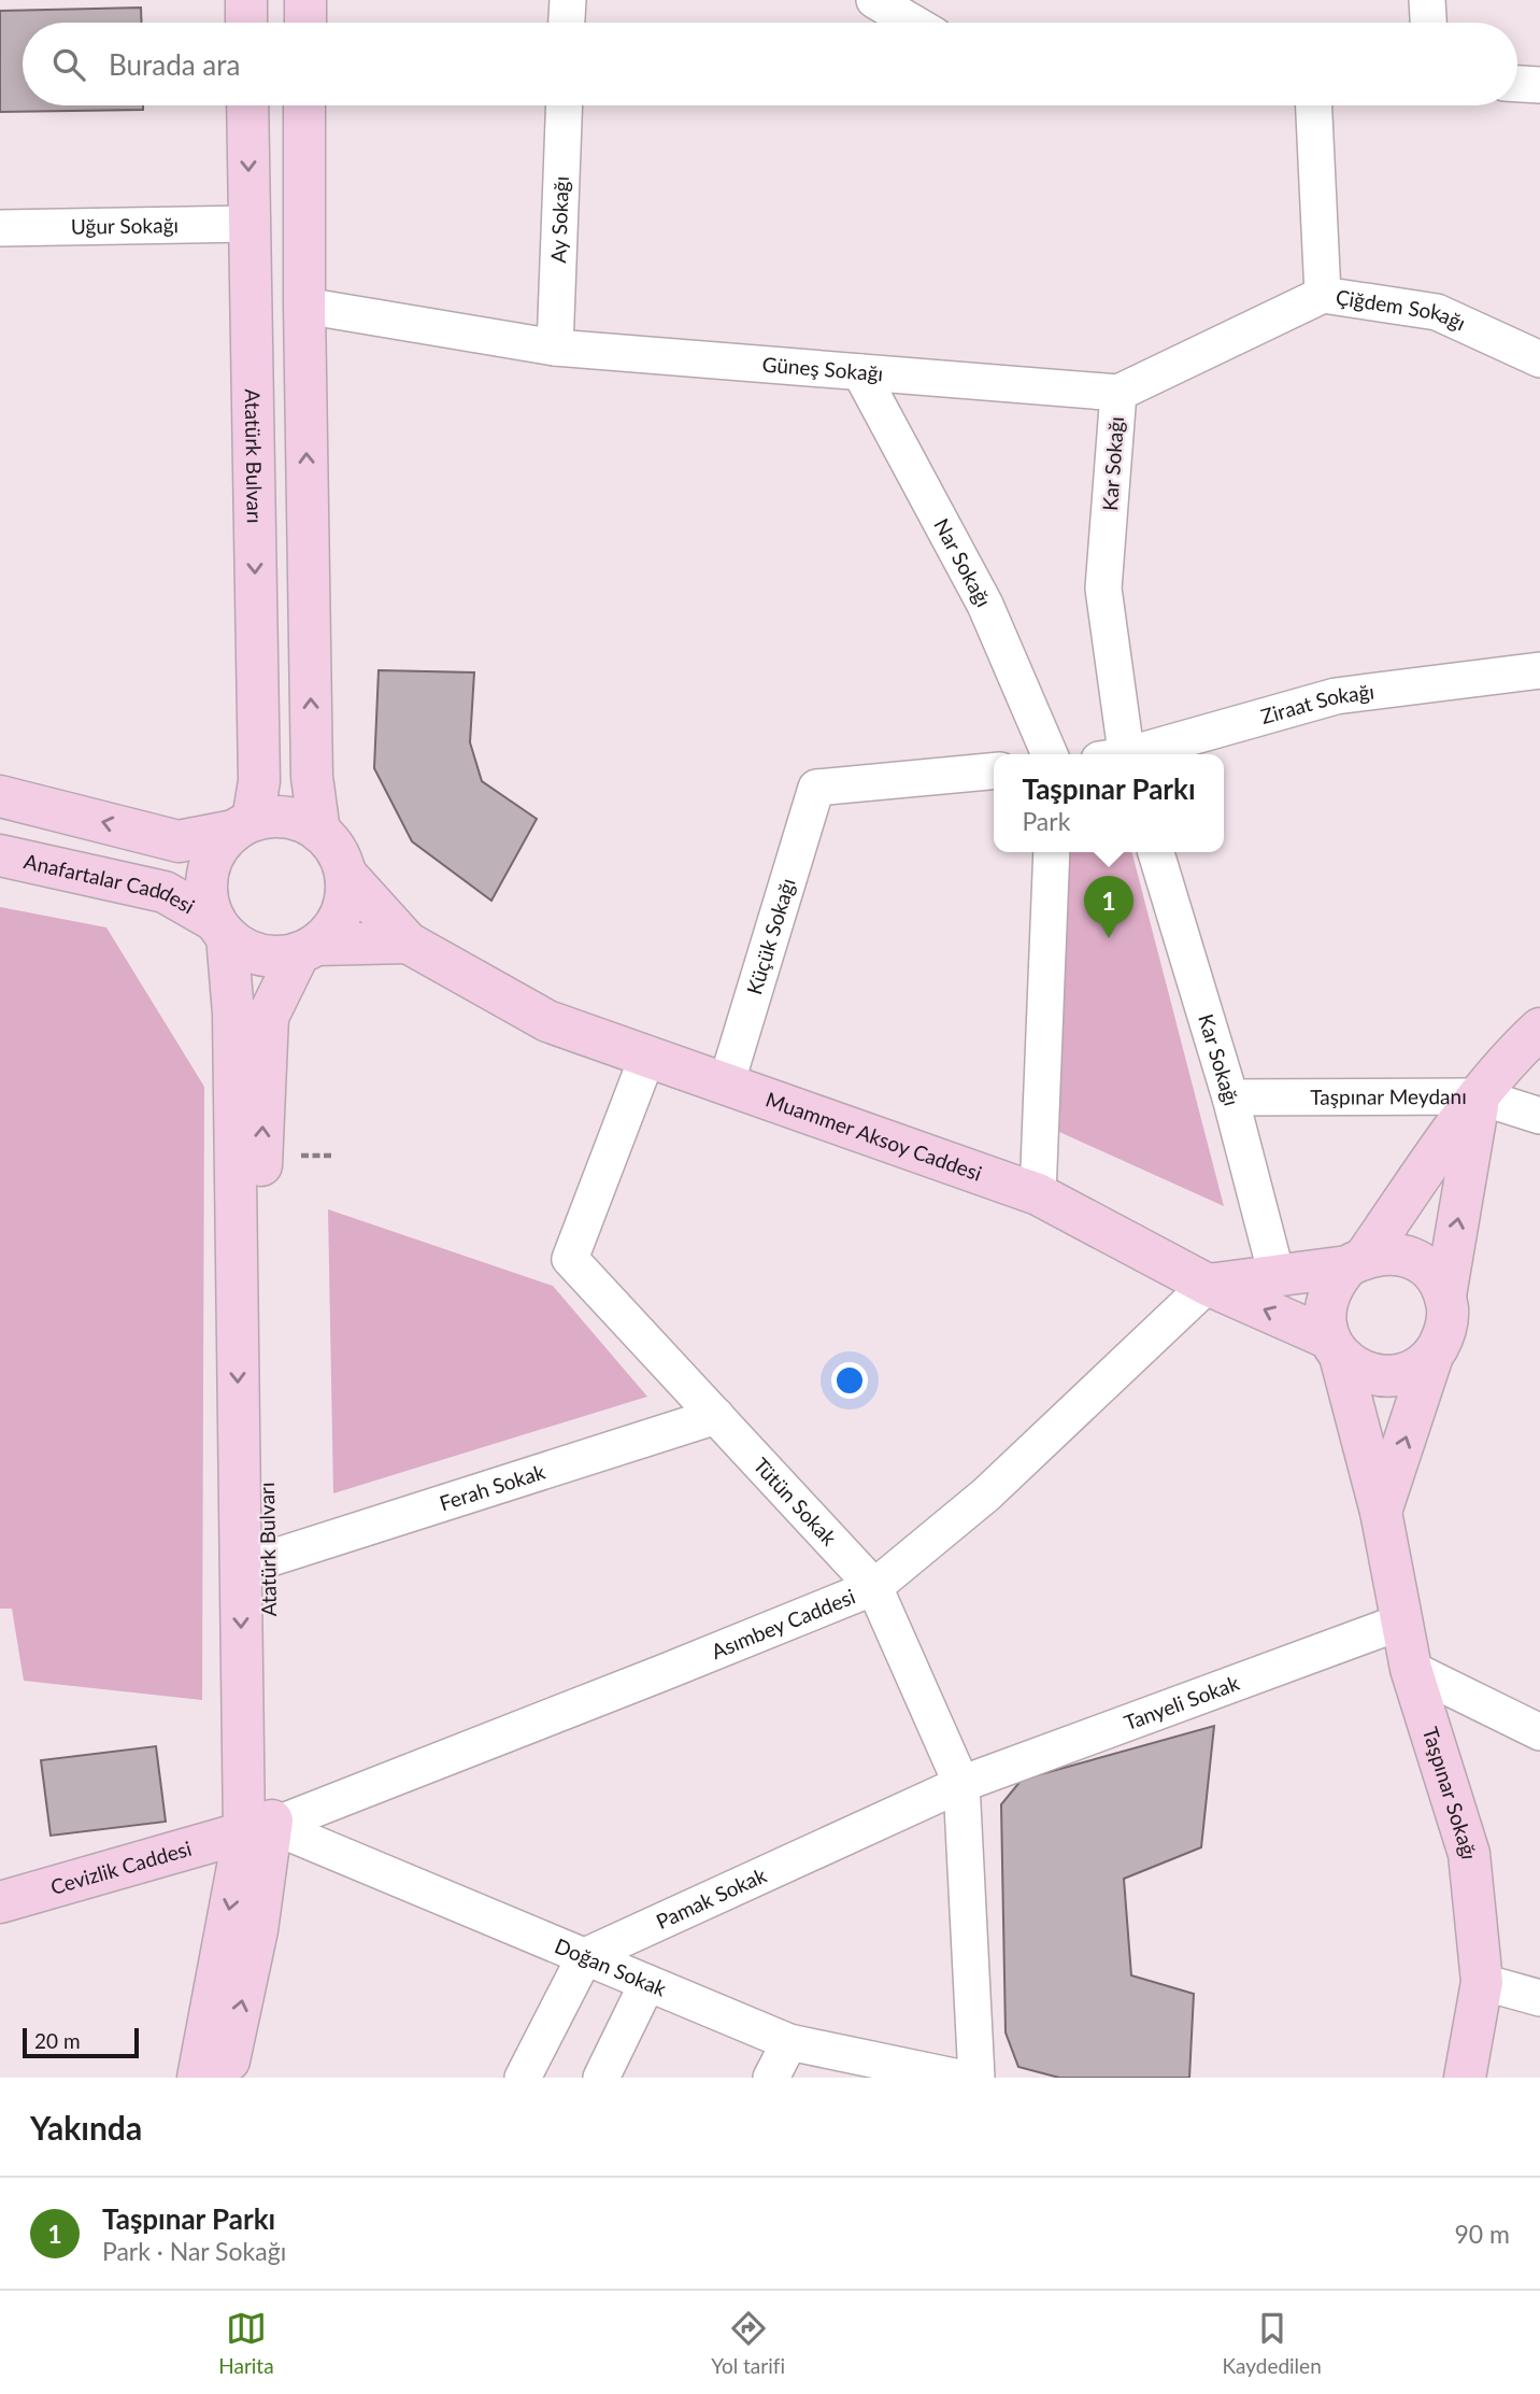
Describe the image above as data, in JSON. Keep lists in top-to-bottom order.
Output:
{
  "streets": {
    "main road": [
      "Atatürk Bulvarı",
      "Anafartalar Caddesi",
      "Taşpınar Meydanı",
      "Muammer Aksoy Caddesi",
      "Taşpınar Sokağı",
      "Cevizlik Caddesi"
    ],
    "street": [
      "Ay Sokağı",
      "Uğur Sokağı",
      "Çiğdem Sokağı",
      "Güneş Sokağı",
      "Kar Sokağı",
      "Nar Sokağı",
      "Ziraat Sokağı",
      "Küçük Sokağı",
      "Ferah Sokak",
      "Tütün Sokak",
      "Asımbey Caddesi",
      "Tanyeli Sokak",
      "Pamak Sokak",
      "Doğan Sokak"
    ]
  },
  "crossings": [
    ["Ay Sokağı", "Güneş Sokağı"],
    ["Uğur Sokağı", "Atatürk Bulvarı"],
    ["Güneş Sokağı", "Kar Sokağı"],
    ["Güneş Sokağı", "Nar Sokağı"],
    ["Atatürk Bulvarı", "Anafartalar Caddesi"],
    ["Atatürk Bulvarı", "Ferah Sokak"],
    ["Atatürk Bulvarı", "Asımbey Caddesi"],
    ["Atatürk Bulvarı", "Cevizlik Caddesi"],
    ["Atatürk Bulvarı", "Doğan Sokak"],
    ["Kar Sokağı", "Taşpınar Meydanı"],
    ["Küçük Sokağı", "Muammer Aksoy Caddesi"],
    ["Taşpınar Meydanı", "Muammer Aksoy Caddesi"],
    ["Taşpınar Meydanı", "Taşpınar Sokağı"],
    ["Muammer Aksoy Caddesi", "Tütün Sokak"],
    ["Muammer Aksoy Caddesi", "Asımbey Caddesi"],
    ["Muammer Aksoy Caddesi", "Taşpınar Sokağı"],
    ["Ferah Sokak", "Tütün Sokak"],
    ["Tütün Sokak", "Asımbey Caddesi"],
    ["Tütün Sokak", "Tanyeli Sokak"],
    ["Tütün Sokak", "Pamak Sokak"],
    ["Asımbey Caddesi", "Cevizlik Caddesi"],
    ["Asımbey Caddesi", "Doğan Sokak"],
    ["Tanyeli Sokak", "Taşpınar Sokağı"],
    ["Tanyeli Sokak", "Pamak Sokak"],
    ["Cevizlik Caddesi", "Doğan Sokak"],
    ["Pamak Sokak", "Doğan Sokak"]
  ],
  "one_way": ["Taşpınar Meydanı"],
  "scale_bar": "20 m",
  "page": {
    "search": "Burada ara",
    "popup": ["Taşpınar Parkı", "Park"],
    "pins": "1",
    "scale": "20 m",
    "heading": "Yakında",
    "list": [
      {
        "mark": "1",
        "name": "Taşpınar Parkı",
        "note": "Park · Nar Sokağı",
        "value": "90 m"
      }
    ],
    "nav": ["Harita", "Yol tarifi", "Kaydedilen"]
  }
}
